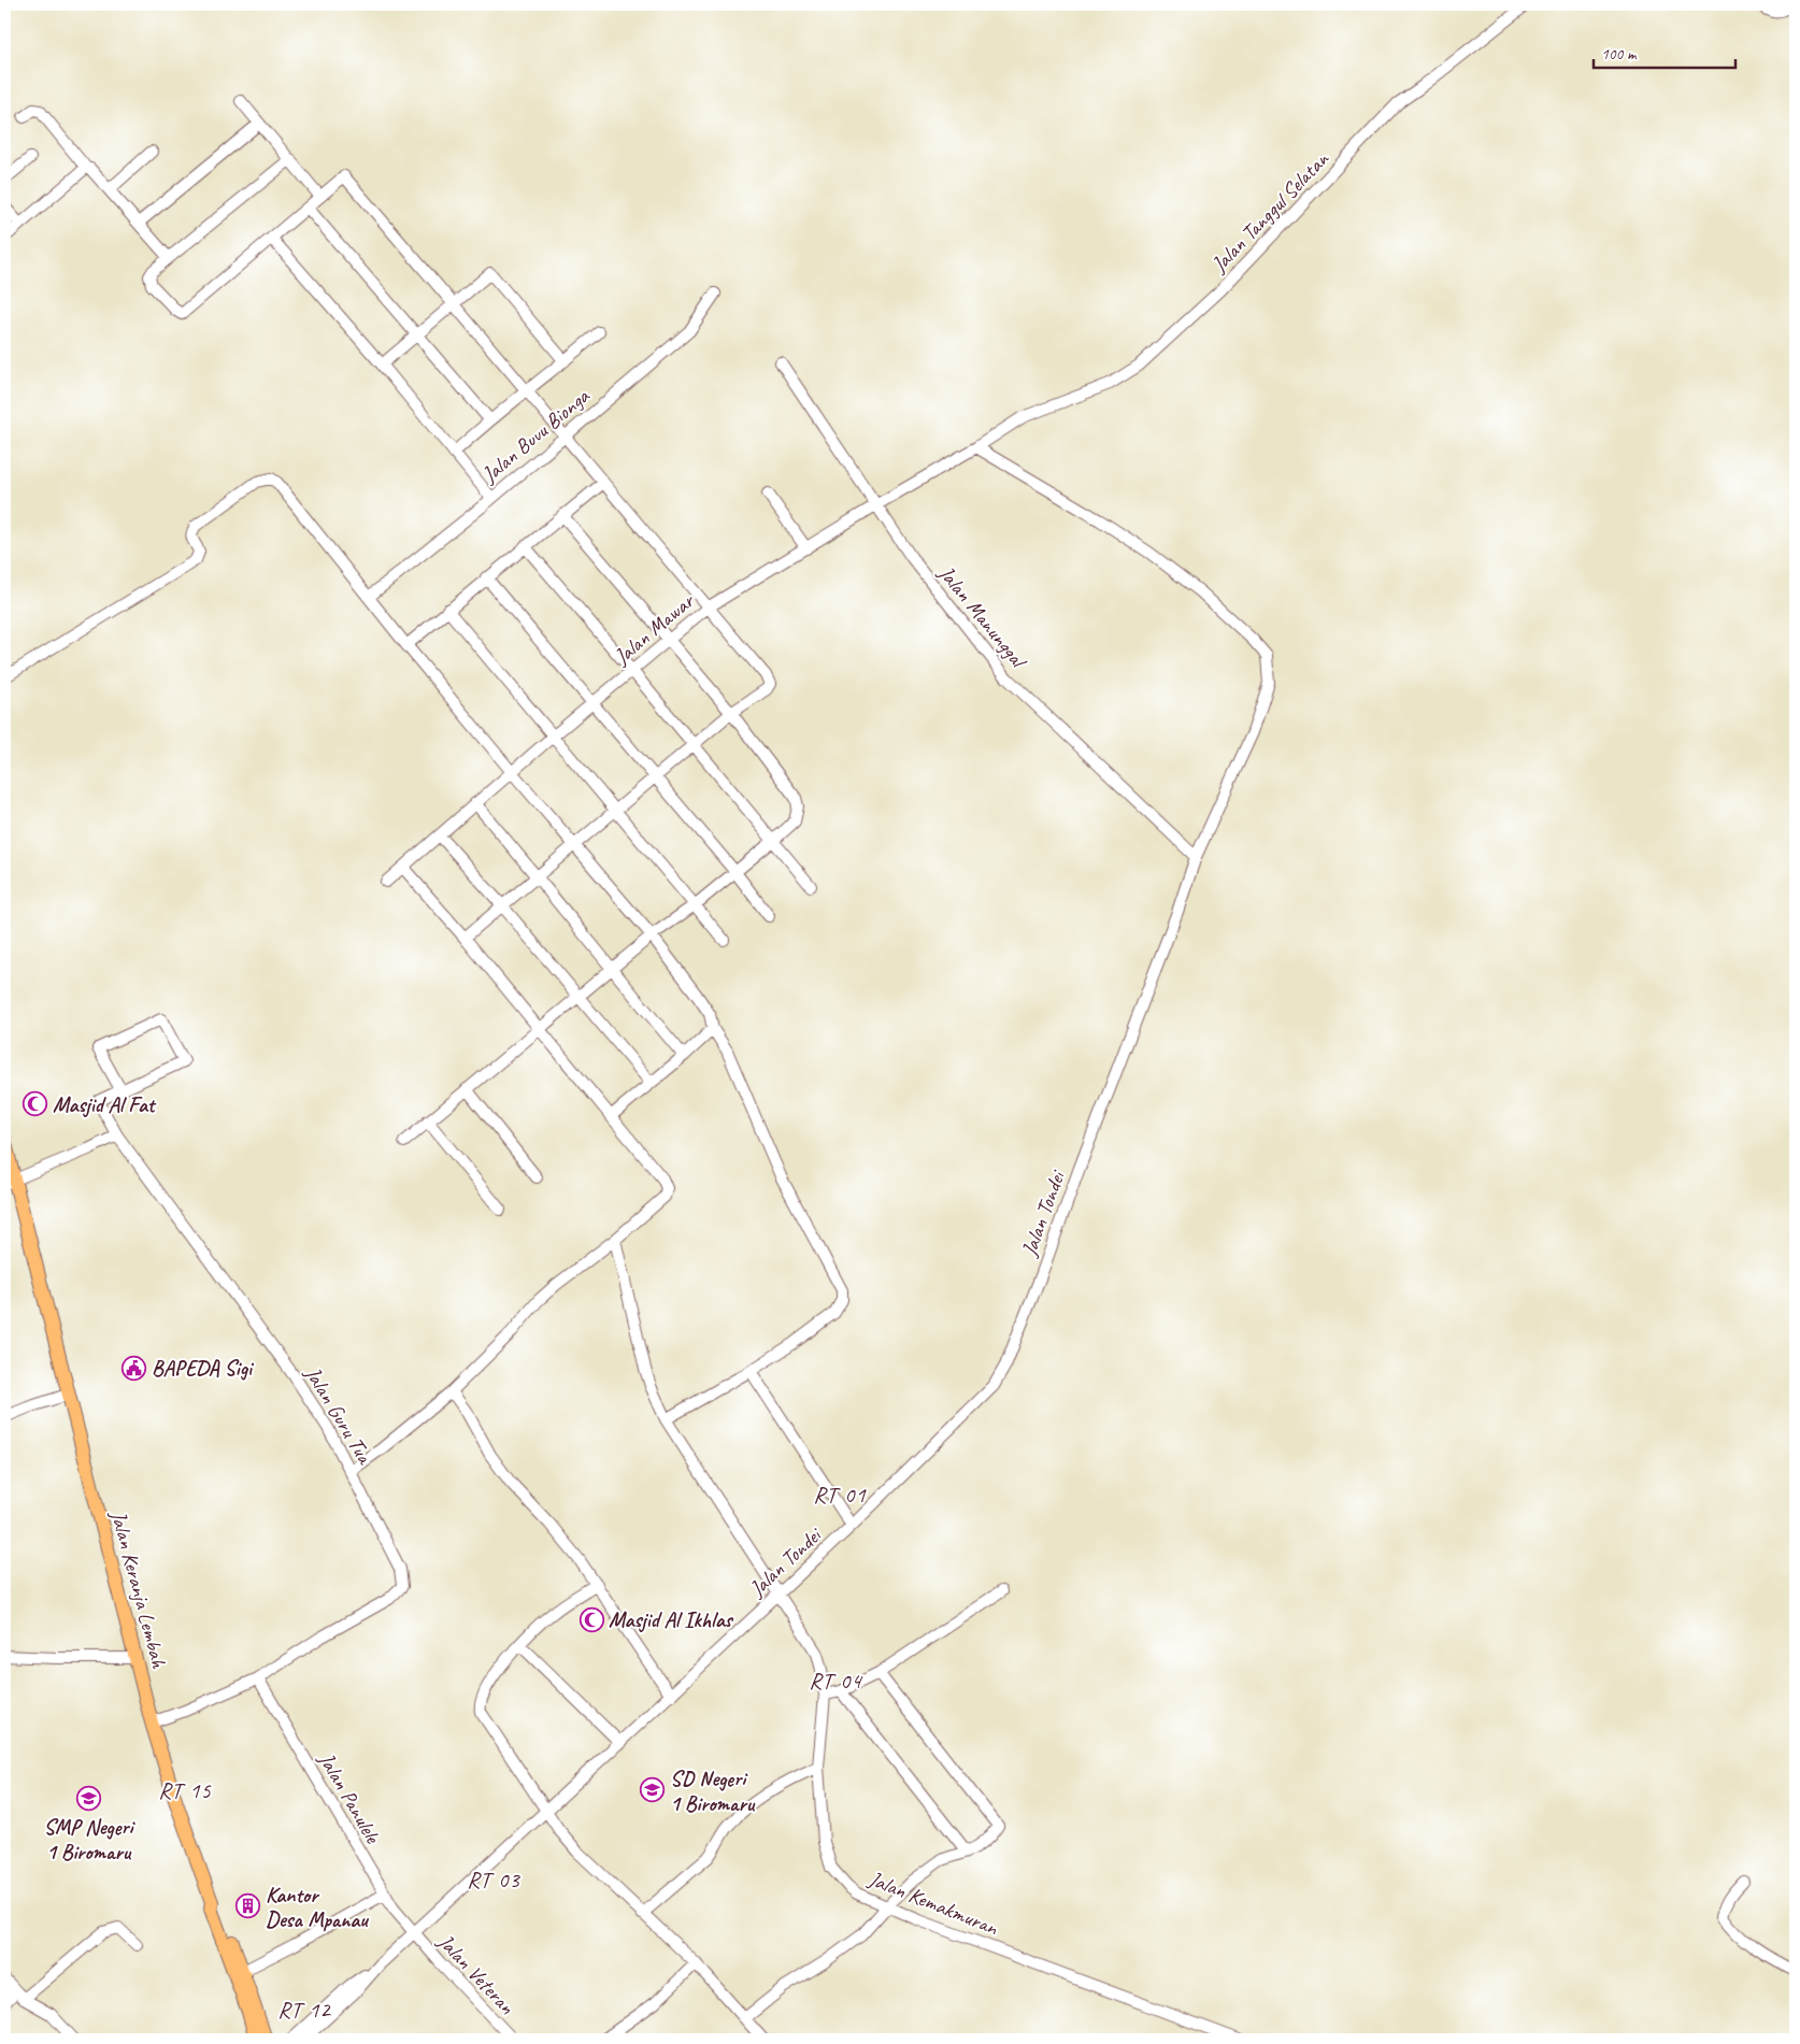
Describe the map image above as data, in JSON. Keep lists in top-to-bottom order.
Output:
{
  "streets": {
    "main road": ["Jalan Keranja Lembah"],
    "street": [
      "Jalan Tanggul Selatan",
      "Jalan Buvu Bionga",
      "Jalan Manunggal",
      "Jalan Mawar",
      "Jalan Tondei",
      "Jalan Guru Tua",
      "Jalan Panulele",
      "Jalan Kemakmuran",
      "Jalan Veteran"
    ]
  },
  "crossings": [
    ["Jalan Tanggul Selatan", "Jalan Mawar"],
    ["Jalan Tanggul Selatan", "Jalan Tondei"],
    ["Jalan Manunggal", "Jalan Mawar"],
    ["Jalan Manunggal", "Jalan Tondei"],
    ["Jalan Mawar", "Jalan Tondei"],
    ["Jalan Tondei", "Jalan Panulele"],
    ["Jalan Tondei", "Jalan Kemakmuran"],
    ["Jalan Tondei", "Jalan Veteran"],
    ["Jalan Guru Tua", "Jalan Keranja Lembah"],
    ["Jalan Guru Tua", "Jalan Panulele"],
    ["Jalan Panulele", "Jalan Veteran"]
  ],
  "districts": [
    "RT 01",
    "RT 04",
    "RT 15",
    "RT 03",
    "RT 12"
  ],
  "places": {
    "mosque": ["Masjid Al Fat", "Masjid Al Ikhlas"],
    "public building": ["BAPEDA Sigi"],
    "school or university": ["SD Negeri 1 Biromaru", "SMP Negeri 1 Biromaru"],
    "building": ["Kantor Desa Mpanau"]
  },
  "scale_bar": "100 m"
}
